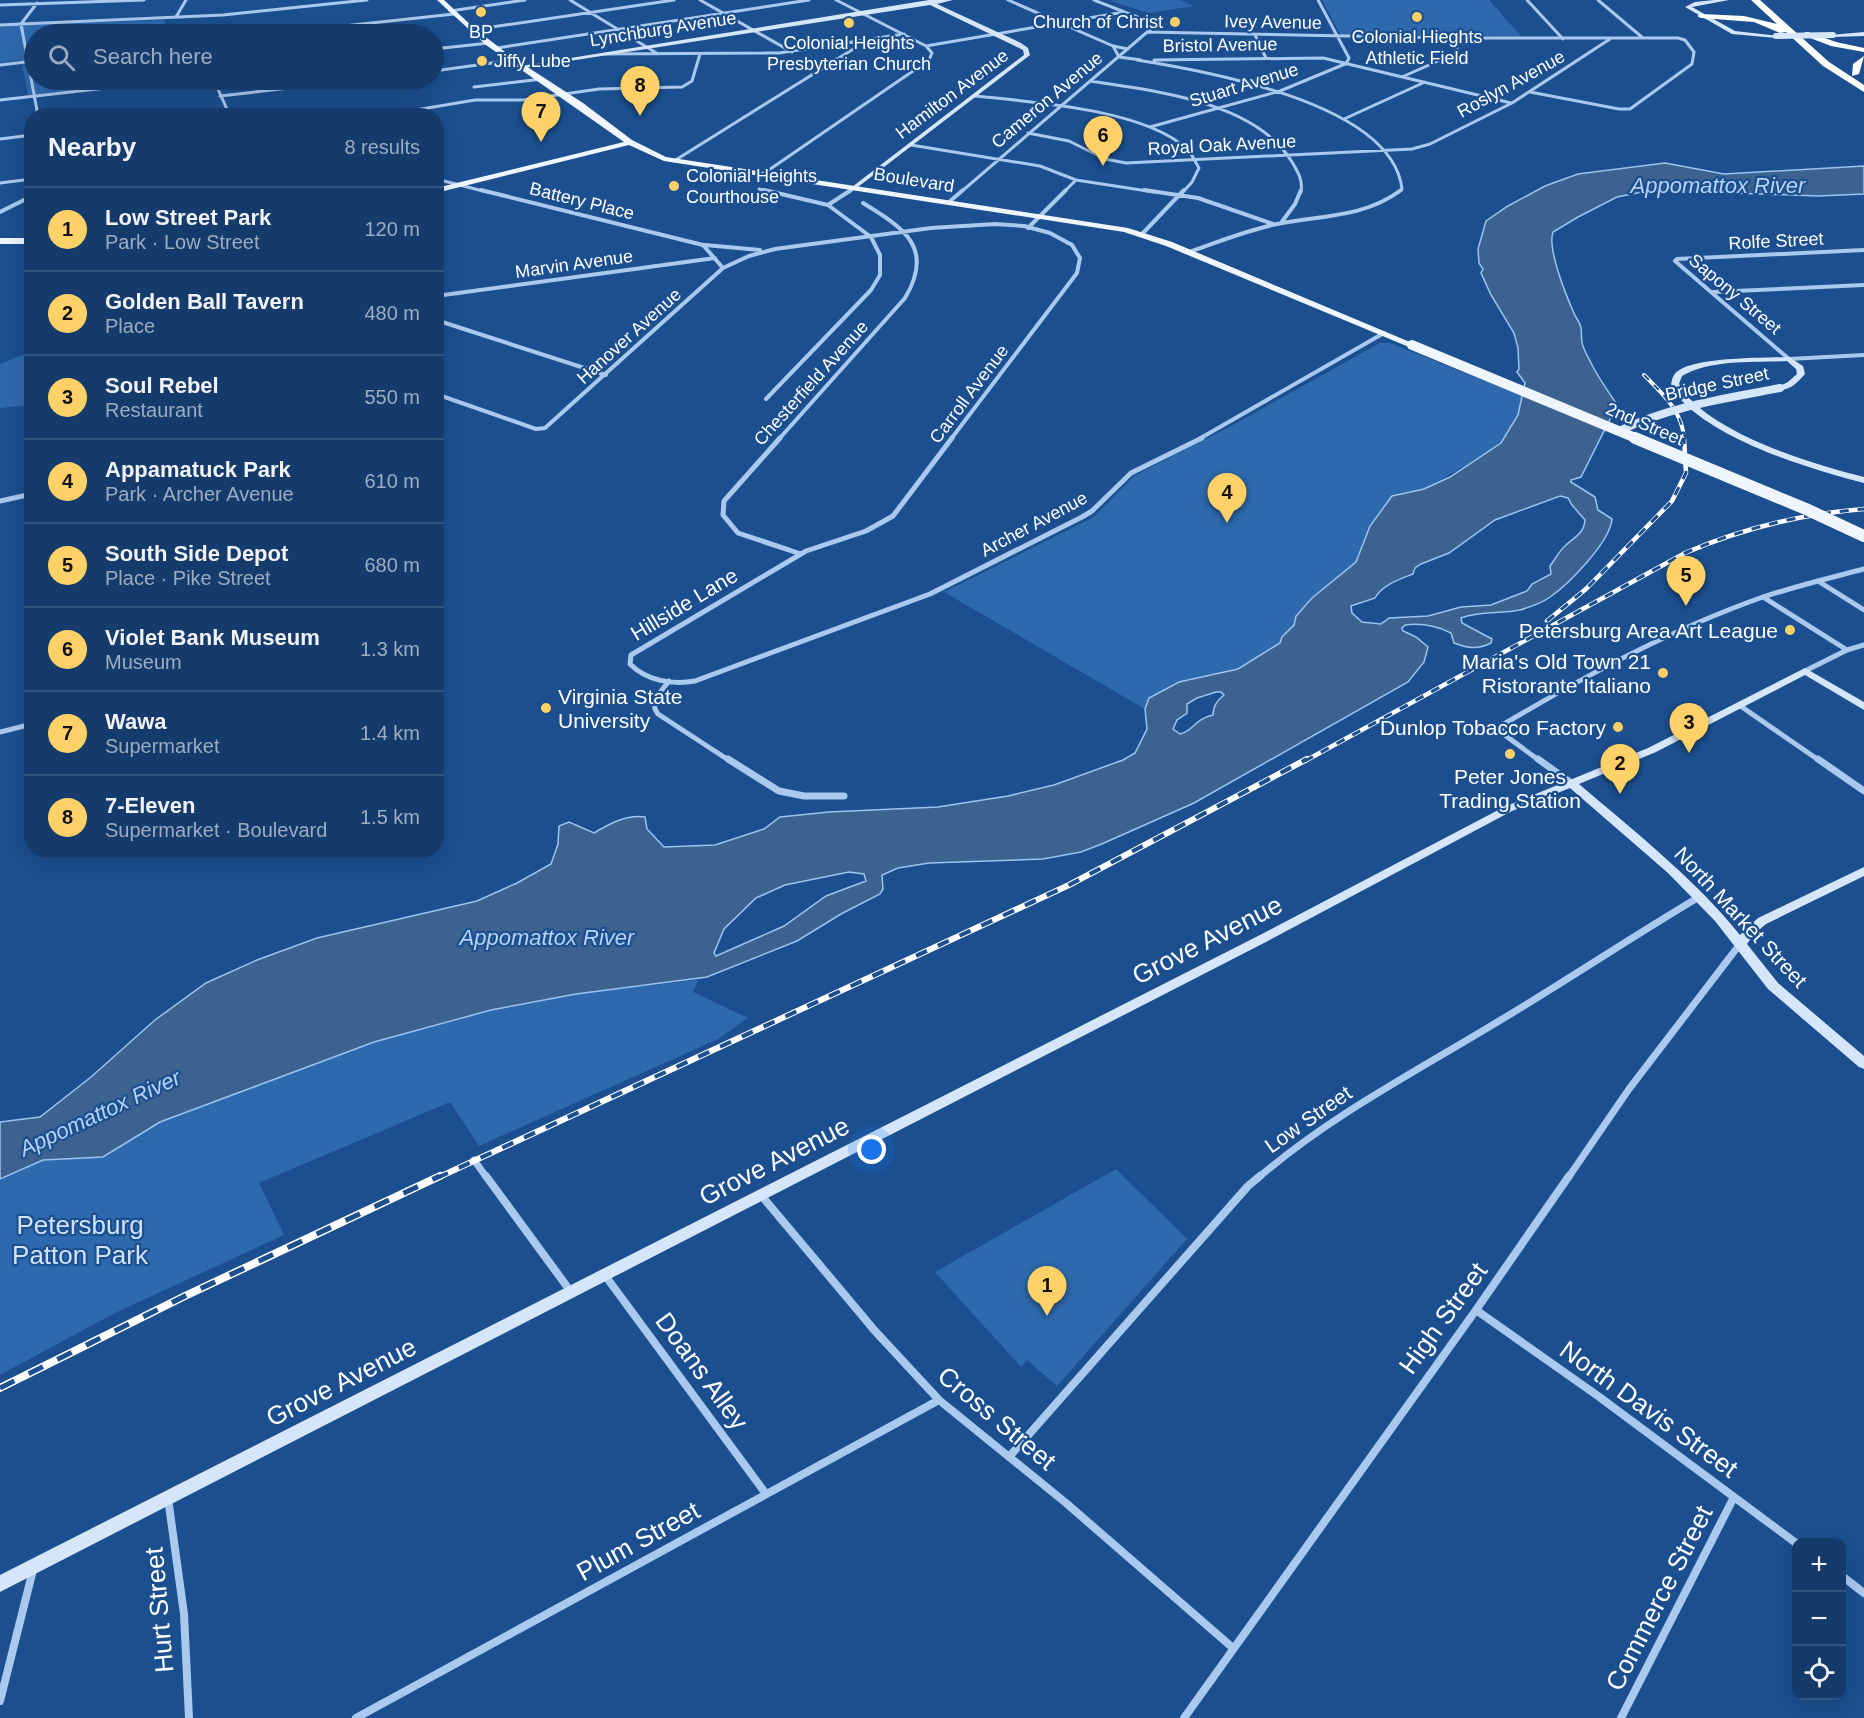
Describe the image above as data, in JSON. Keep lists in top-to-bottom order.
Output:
{
  "streets": {
    "main road": ["Boulevard", "2nd Street"],
    "street": [
      "Ivey Avenue",
      "Lynchburg Avenue",
      "Bristol Avenue",
      "Roslyn Avenue",
      "Stuart Avenue",
      "Hamilton Avenue",
      "Cameron Avenue",
      "Royal Oak Avenue",
      "Battery Place",
      "Rolfe Street",
      "Marvin Avenue",
      "Sapony Street",
      "Hanover Avenue",
      "Chesterfield Avenue",
      "Bridge Street",
      "Carroll Avenue",
      "Archer Avenue",
      "Hillside Lane",
      "North Market Street",
      "Grove Avenue",
      "Low Street",
      "High Street",
      "Doans Alley",
      "North Davis Street",
      "Cross Street",
      "Plum Street",
      "Commerce Street",
      "Hurt Street"
    ]
  },
  "crossings": [
    ["Ivey Avenue", "Roslyn Avenue"],
    ["Ivey Avenue", "Cameron Avenue"],
    ["Lynchburg Avenue", "Hamilton Avenue"],
    ["Lynchburg Avenue", "Boulevard"],
    ["Bristol Avenue", "Roslyn Avenue"],
    ["Bristol Avenue", "Stuart Avenue"],
    ["Bristol Avenue", "Cameron Avenue"],
    ["Roslyn Avenue", "Royal Oak Avenue"],
    ["Hamilton Avenue", "Boulevard"],
    ["Cameron Avenue", "Royal Oak Avenue"],
    ["Cameron Avenue", "Boulevard"],
    ["Boulevard", "2nd Street"],
    ["Boulevard", "Archer Avenue"],
    ["Rolfe Street", "Sapony Street"],
    ["Sapony Street", "Bridge Street"],
    ["Chesterfield Avenue", "Carroll Avenue"],
    ["Chesterfield Avenue", "Hillside Lane"],
    ["Bridge Street", "2nd Street"],
    ["Carroll Avenue", "Hillside Lane"],
    ["Archer Avenue", "Hillside Lane"],
    ["North Market Street", "Grove Avenue"],
    ["North Market Street", "Low Street"],
    ["North Market Street", "High Street"],
    ["Grove Avenue", "Doans Alley"],
    ["Grove Avenue", "Cross Street"],
    ["Grove Avenue", "Hurt Street"],
    ["Low Street", "Cross Street"],
    ["High Street", "North Davis Street"],
    ["High Street", "Cross Street"],
    ["Doans Alley", "Plum Street"],
    ["North Davis Street", "Commerce Street"],
    ["Cross Street", "Plum Street"]
  ],
  "water": ["Appomattox River"],
  "parks": ["Petersburg Patton Park"],
  "places": [
    "BP",
    "Colonial Hieghts Athletic Field",
    "Church of Christ",
    "Colonial Heights Presbyterian Church",
    "Jiffy Lube",
    "Colonial Heights Courthouse",
    "Petersburg Area Art League",
    "Maria's Old Town 21 Ristorante Italiano",
    "Virginia State University",
    "Dunlop Tobacco Factory",
    "Peter Jones Trading Station"
  ],
  "page": {
    "search": "Search here",
    "pins": [
      "8",
      "7",
      "6",
      "4",
      "5",
      "3",
      "2",
      "1"
    ],
    "heading": ["Nearby", "8 results"],
    "list": [
      {
        "mark": "1",
        "name": "Low Street Park",
        "note": "Park · Low Street",
        "value": "120 m"
      },
      {
        "mark": "2",
        "name": "Golden Ball Tavern",
        "note": "Place",
        "value": "480 m"
      },
      {
        "mark": "3",
        "name": "Soul Rebel",
        "note": "Restaurant",
        "value": "550 m"
      },
      {
        "mark": "4",
        "name": "Appamatuck Park",
        "note": "Park · Archer Avenue",
        "value": "610 m"
      },
      {
        "mark": "5",
        "name": "South Side Depot",
        "note": "Place · Pike Street",
        "value": "680 m"
      },
      {
        "mark": "6",
        "name": "Violet Bank Museum",
        "note": "Museum",
        "value": "1.3 km"
      },
      {
        "mark": "7",
        "name": "Wawa",
        "note": "Supermarket",
        "value": "1.4 km"
      },
      {
        "mark": "8",
        "name": "7-Eleven",
        "note": "Supermarket · Boulevard",
        "value": "1.5 km"
      }
    ],
    "map_buttons": ["+", "−"]
  }
}
